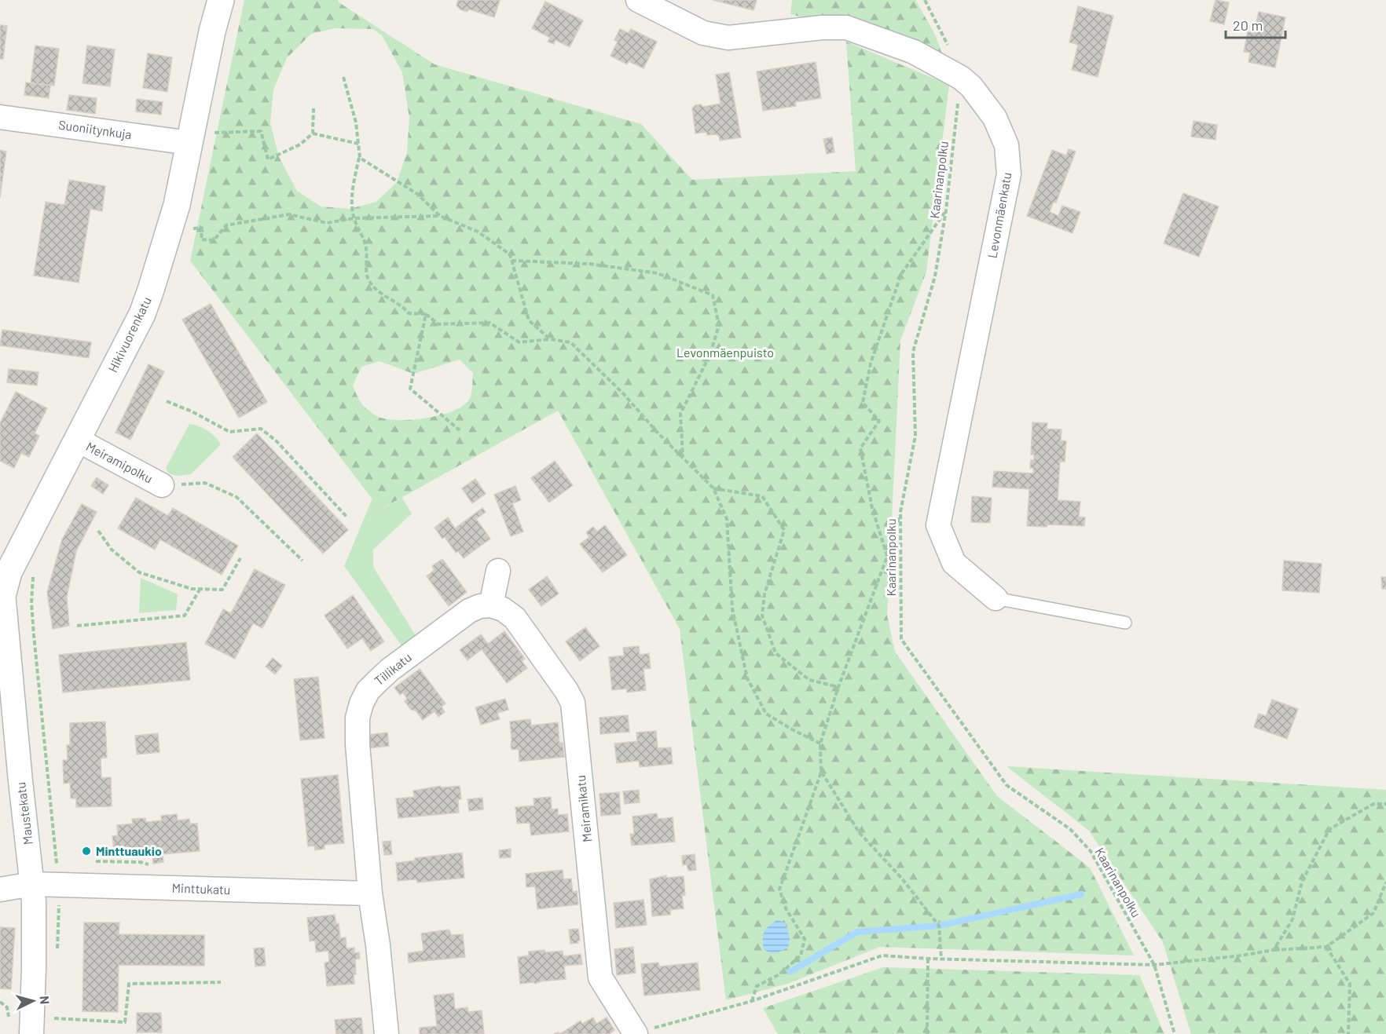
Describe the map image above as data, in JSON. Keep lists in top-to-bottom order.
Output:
{
  "streets": {
    "street": [
      "Suoniitynkuja",
      "Levonmäenkatu",
      "Hikivuorenkatu",
      "Meiramipolku",
      "Tillikatu",
      "Meiramikatu",
      "Maustekatu",
      "Minttukatu"
    ],
    "path": ["Kaarinanpolku"]
  },
  "crossings": [
    ["Suoniitynkuja", "Hikivuorenkatu"],
    ["Kaarinanpolku", "Levonmäenkatu"],
    ["Hikivuorenkatu", "Meiramipolku"],
    ["Hikivuorenkatu", "Maustekatu"],
    ["Tillikatu", "Meiramikatu"],
    ["Tillikatu", "Minttukatu"],
    ["Maustekatu", "Minttukatu"]
  ],
  "parks": ["Levonmäenpuisto"],
  "places": ["Minttuaukio"],
  "scale_bar": "20 m",
  "north": "right"
}
